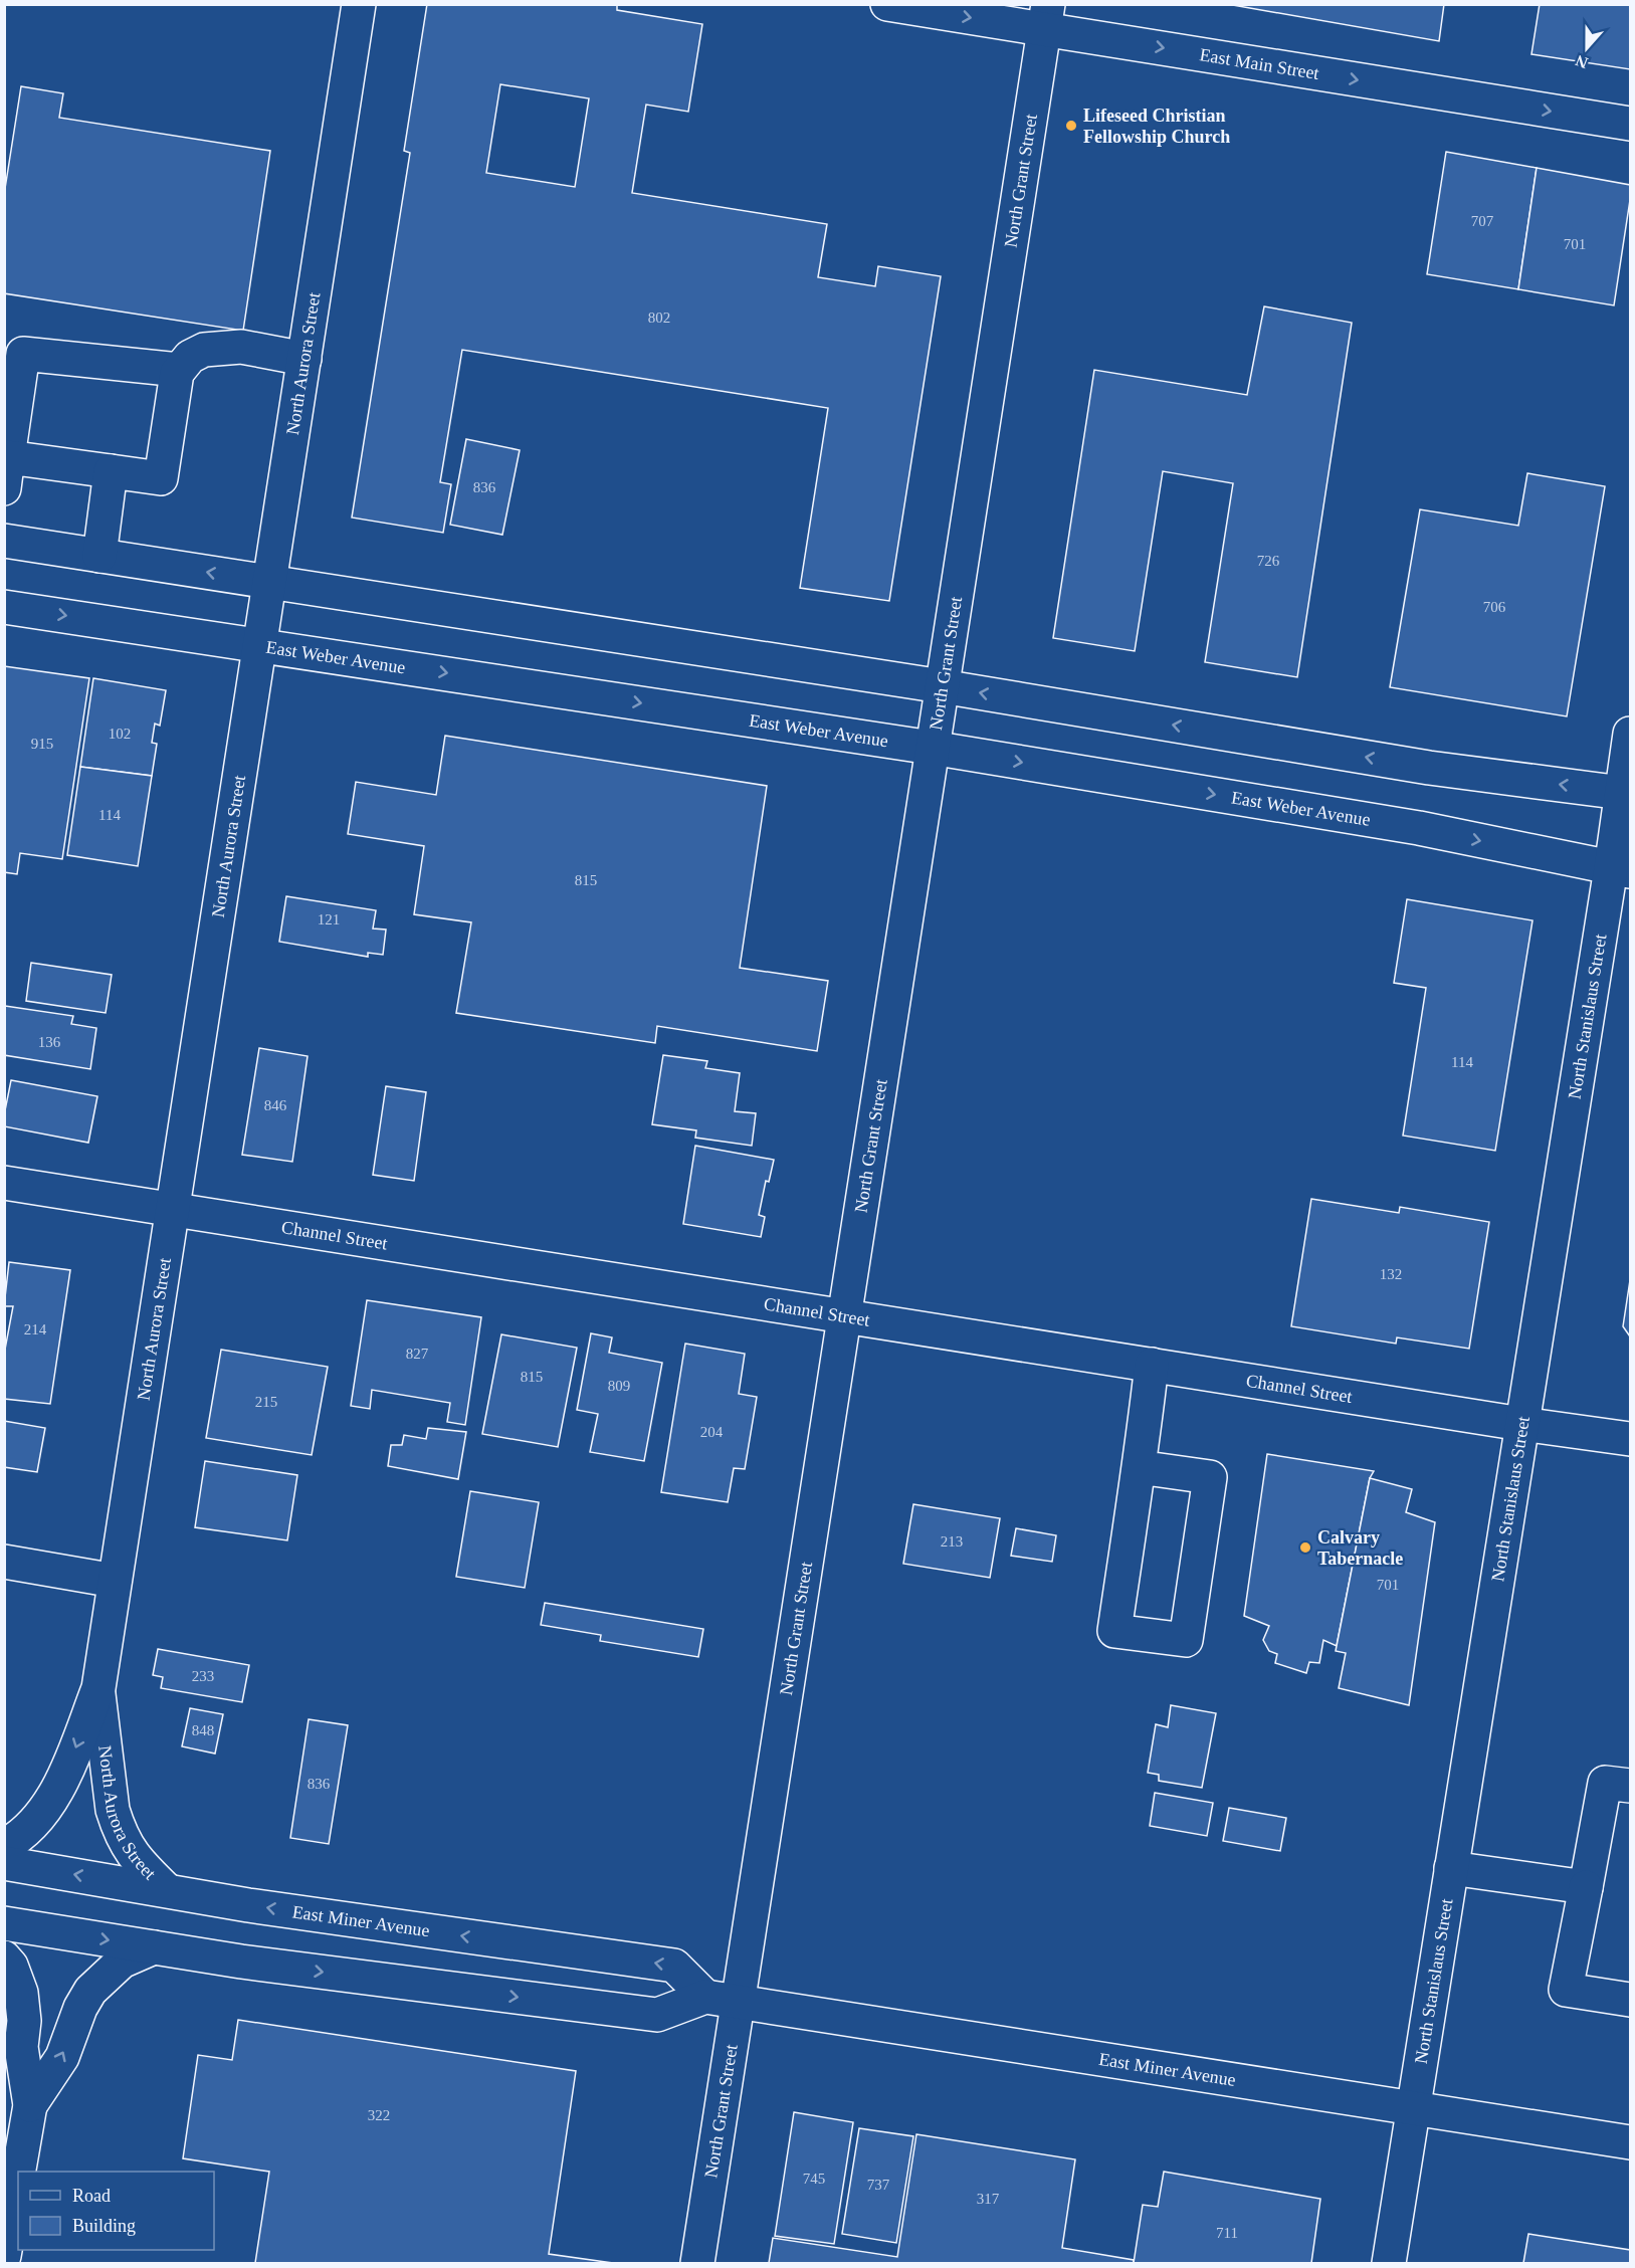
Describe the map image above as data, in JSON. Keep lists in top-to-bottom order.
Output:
{
  "streets": {
    "street": [
      "East Main Street",
      "North Grant Street",
      "North Aurora Street",
      "East Weber Avenue",
      "North Stanislaus Street",
      "Channel Street",
      "East Miner Avenue"
    ]
  },
  "crossings": [
    ["East Main Street", "North Grant Street"],
    ["North Grant Street", "East Weber Avenue"],
    ["North Grant Street", "Channel Street"],
    ["North Grant Street", "East Miner Avenue"],
    ["North Aurora Street", "East Weber Avenue"],
    ["North Aurora Street", "Channel Street"],
    ["North Aurora Street", "East Miner Avenue"],
    ["East Weber Avenue", "North Stanislaus Street"],
    ["North Stanislaus Street", "Channel Street"],
    ["North Stanislaus Street", "East Miner Avenue"]
  ],
  "one_way": ["East Main Street"],
  "places": ["Lifeseed Christian Fellowship Church", "Calvary Tabernacle"],
  "house_numbers": [
    "707",
    "701",
    "802",
    "836",
    "726",
    "706",
    "102",
    "915",
    "114",
    "815",
    "121",
    "136",
    "114",
    "846",
    "132",
    "214",
    "827",
    "815",
    "809",
    "215",
    "204",
    "213",
    "701",
    "233",
    "848",
    "836",
    "322",
    "745",
    "737",
    "317",
    "711"
  ],
  "legend": ["Road", "Building"],
  "north": "bottom"
}
